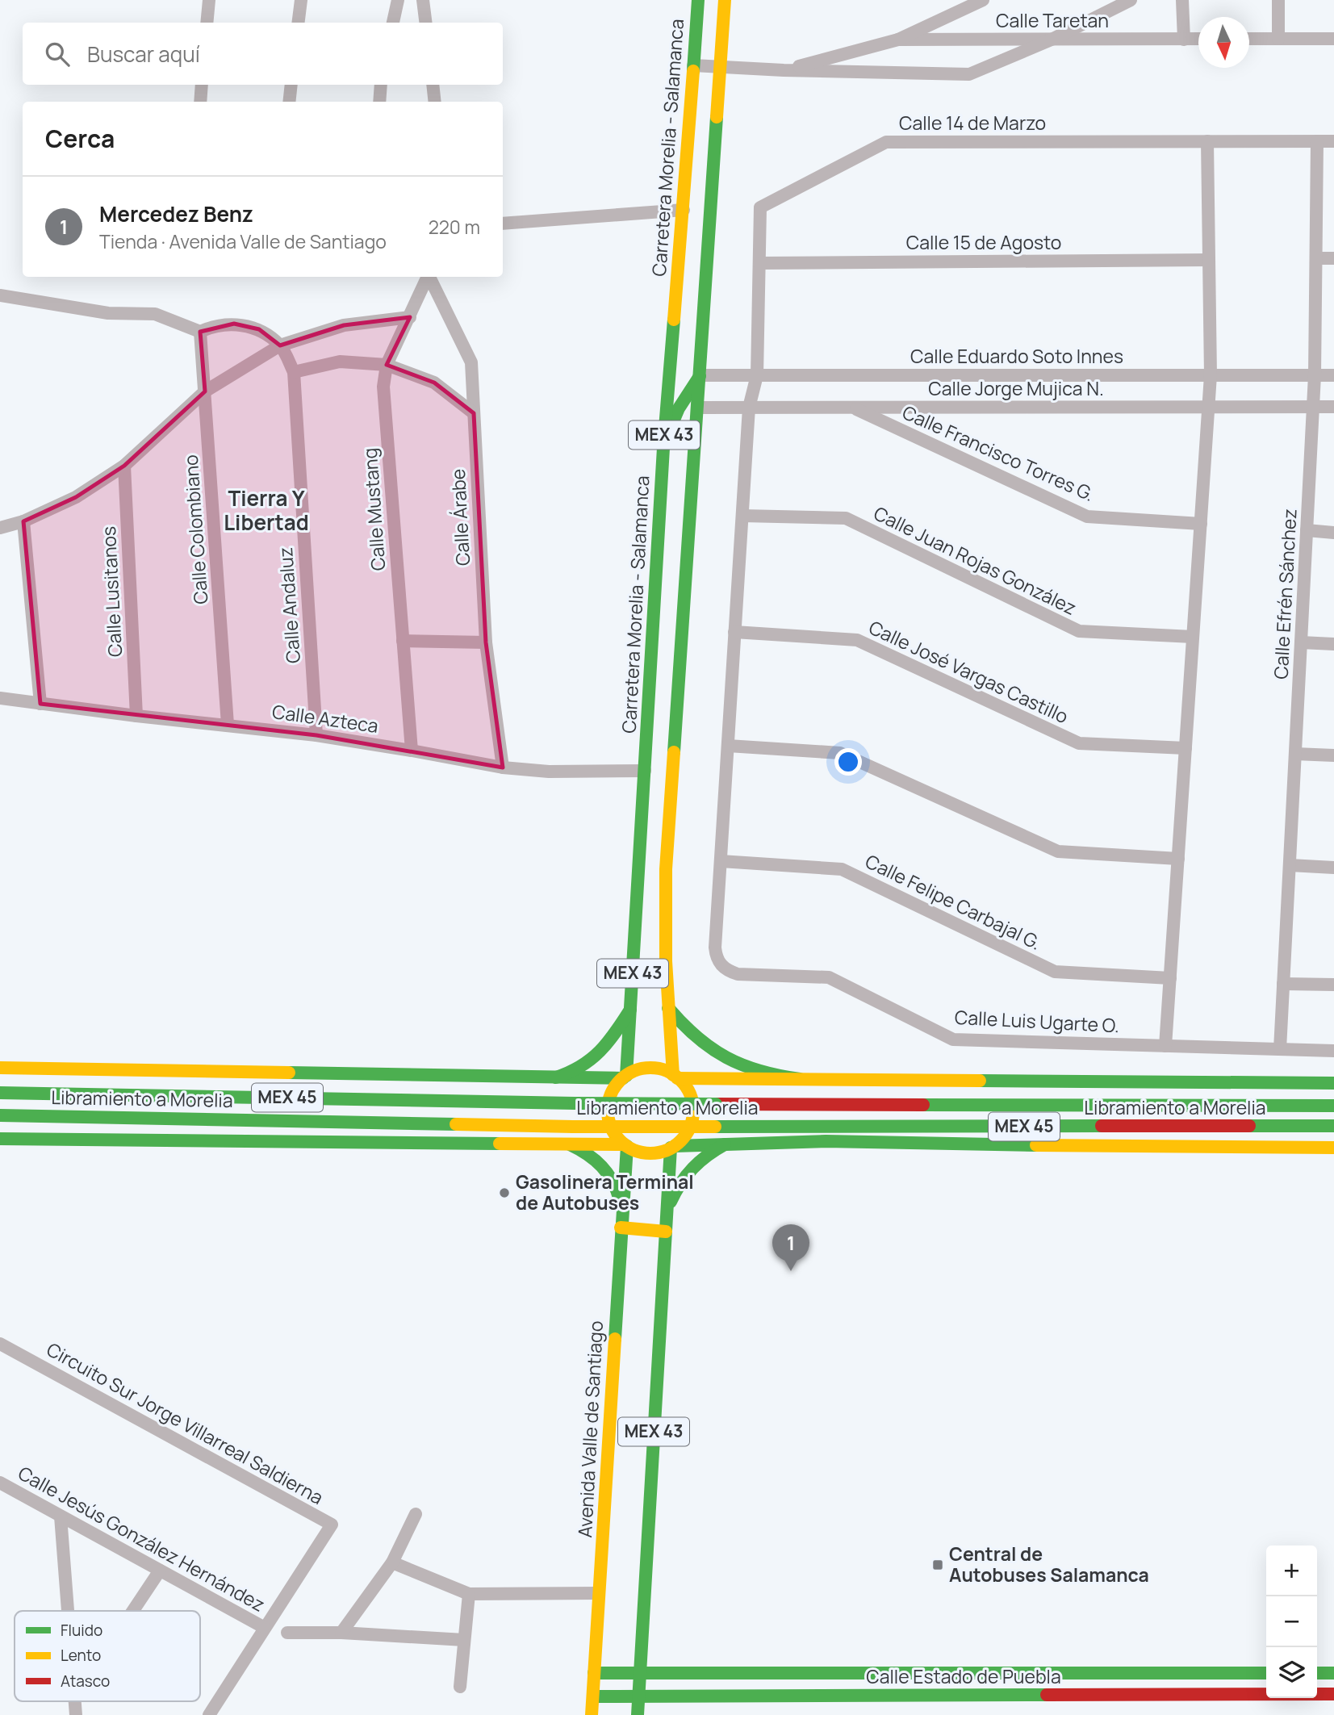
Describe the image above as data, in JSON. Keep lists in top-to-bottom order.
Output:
{
  "streets": {
    "main road": [
      "Carretera Morelia - Salamanca",
      "MEX 43",
      "MEX 45",
      "Libramiento a Morelia",
      "Avenida Valle de Santiago",
      "Calle Estado de Puebla"
    ],
    "street": [
      "Calle Taretan",
      "Calle 14 de Marzo",
      "Calle 15 de Agosto",
      "Calle Eduardo Soto Innes",
      "Calle Jorge Mujica N.",
      "Calle Francisco Torres G.",
      "Calle Mustang",
      "Calle Árabe",
      "Calle Colombiano",
      "Calle Juan Rojas González",
      "Calle Lusitanos",
      "Calle Efrén Sánchez",
      "Calle Andaluz",
      "Calle José Vargas Castillo",
      "Calle Azteca",
      "Calle Felipe Carbajal G.",
      "Calle Luis Ugarte O.",
      "Circuito Sur Jorge Villarreal Saldierna",
      "Calle Jesús González Hernández"
    ]
  },
  "crossings": [
    ["Calle 14 de Marzo", "Calle 15 de Agosto"],
    ["Calle 14 de Marzo", "Calle Eduardo Soto Innes"],
    ["Calle 14 de Marzo", "Calle Jorge Mujica N."],
    ["Calle 14 de Marzo", "Calle Juan Rojas González"],
    ["Calle 14 de Marzo", "Calle Efrén Sánchez"],
    ["Calle 14 de Marzo", "Calle José Vargas Castillo"],
    ["Calle 14 de Marzo", "Calle Felipe Carbajal G."],
    ["Calle 14 de Marzo", "Calle Luis Ugarte O."],
    ["Carretera Morelia - Salamanca", "MEX 43"],
    ["Carretera Morelia - Salamanca", "Calle Azteca"],
    ["Carretera Morelia - Salamanca", "Avenida Valle de Santiago"],
    ["Calle Eduardo Soto Innes", "MEX 43"],
    ["Calle Eduardo Soto Innes", "Calle Efrén Sánchez"],
    ["Calle Jorge Mujica N.", "MEX 43"],
    ["Calle Jorge Mujica N.", "Calle Francisco Torres G."],
    ["Calle Jorge Mujica N.", "Calle Efrén Sánchez"],
    ["MEX 43", "Avenida Valle de Santiago"],
    ["MEX 43", "Calle Estado de Puebla"],
    ["Calle Mustang", "Calle Azteca"],
    ["Calle Árabe", "Calle Azteca"],
    ["Calle Colombiano", "Calle Azteca"],
    ["Calle Lusitanos", "Calle Azteca"],
    ["Calle Efrén Sánchez", "Calle Luis Ugarte O."],
    ["Calle Andaluz", "Calle Azteca"],
    ["Circuito Sur Jorge Villarreal Saldierna", "Calle Jesús González Hernández"],
    ["Avenida Valle de Santiago", "Calle Estado de Puebla"]
  ],
  "districts": ["Tierra Y Libertad"],
  "places": {
    "other": ["Gasolinera Terminal de Autobuses"],
    "transit": ["Central de Autobuses Salamanca"]
  },
  "legend": ["Fluido", "Lento", "Atasco"],
  "north": "bottom",
  "page": {
    "search": "Buscar aquí",
    "heading": "Cerca",
    "list": [
      {
        "mark": "1",
        "name": "Mercedez Benz",
        "note": "Tienda · Avenida Valle de Santiago",
        "value": "220 m"
      }
    ],
    "pins": "1",
    "map_buttons": ["+", "−"]
  }
}
